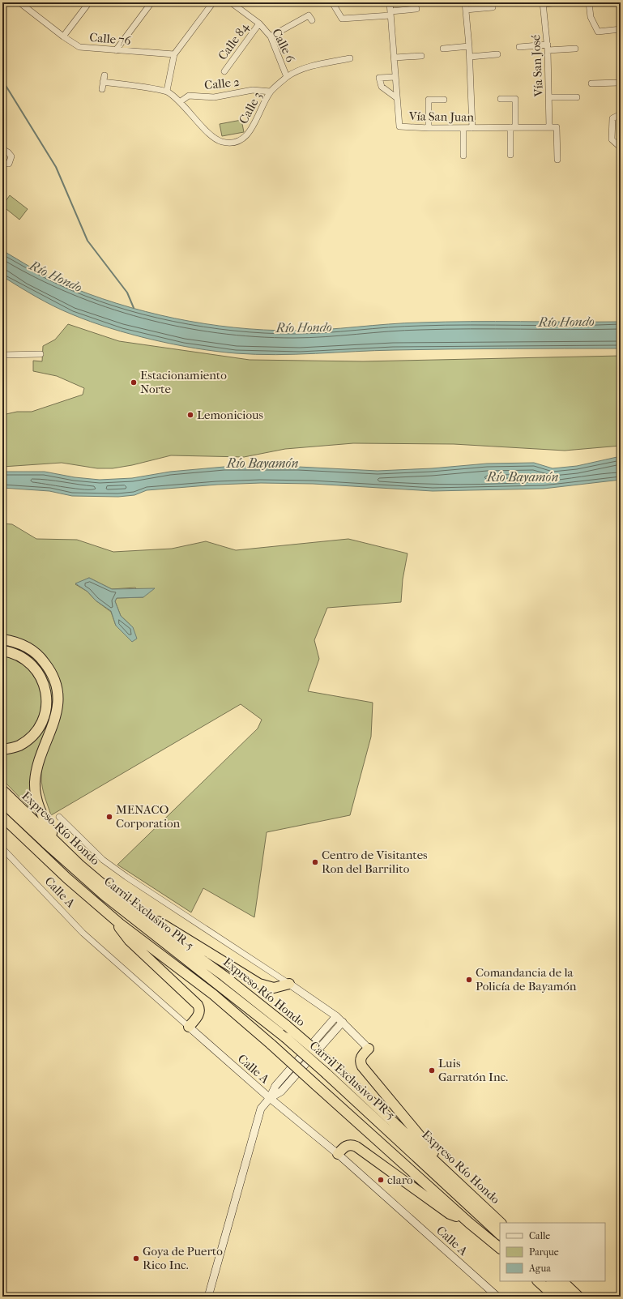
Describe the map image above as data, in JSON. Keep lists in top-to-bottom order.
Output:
{
  "streets": {
    "highway": ["Expreso Río Hondo", "Carril Exclusivo PR-5"],
    "street": [
      "Calle 76",
      "Calle 84",
      "Calle 6",
      "Vía San José",
      "Calle 2",
      "Calle 3",
      "Vía San Juan",
      "Calle A"
    ]
  },
  "crossings": [
    ["Calle 84", "Calle 6"],
    ["Calle 6", "Calle 3"],
    ["Vía San José", "Vía San Juan"],
    ["Calle 2", "Calle 3"]
  ],
  "water": ["Río Hondo", "Río Bayamón"],
  "places": [
    "Estacionamiento Norte",
    "Lemonicious",
    "MENACO Corporation",
    "Centro de Visitantes Ron del Barrilito",
    "Comandancia de la Policía de Bayamón",
    "Luis Garratón Inc.",
    "claro",
    "Goya de Puerto Rico Inc."
  ],
  "legend": ["Calle", "Parque", "Agua"]
}
